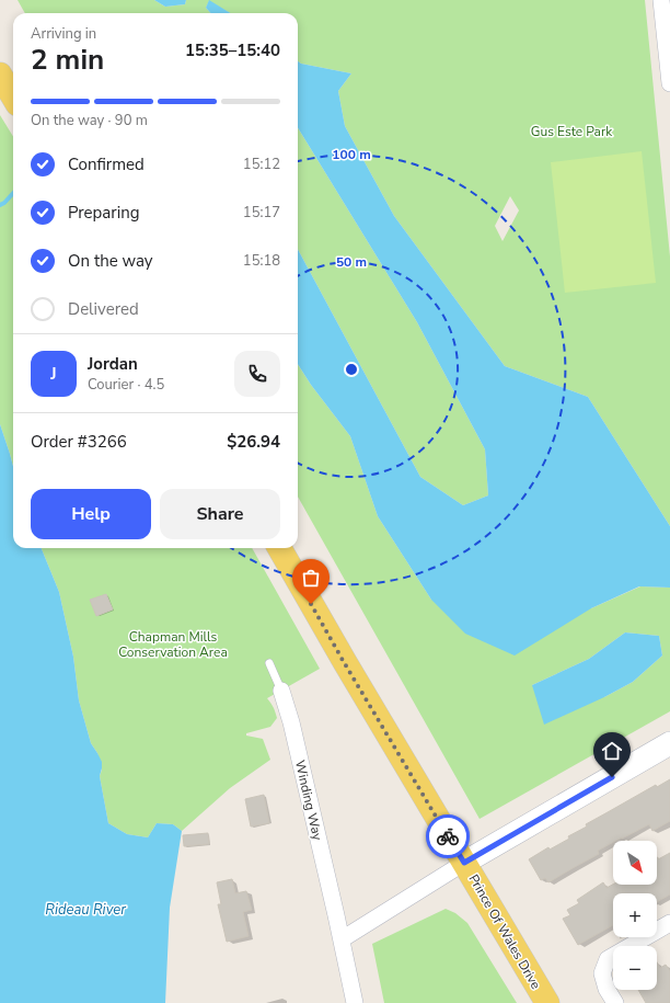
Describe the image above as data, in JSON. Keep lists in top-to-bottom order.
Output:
{
  "streets": {
    "main road": ["Prince Of Wales Drive"],
    "street": ["Winding Way"]
  },
  "water": ["Rideau River"],
  "parks": ["Gus Este Park", "Chapman Mills Conservation Area"],
  "north": "bottom right",
  "page": {
    "heading": ["2 min", "Arriving in", "15:35–15:40"],
    "panel": [
      "Jordan",
      "Courier · 4.5",
      "Order #3266",
      "$26.94"
    ],
    "bar": "On the way · 90 m",
    "list": [
      ["Confirmed", "15:12"],
      ["Preparing", "15:17"],
      ["On the way", "15:18"],
      "Delivered"
    ],
    "round": "J",
    "buttons": ["Help", "Share"],
    "map_buttons": ["+", "−"]
  },
  "rings": ["100 m", "50 m"]
}
